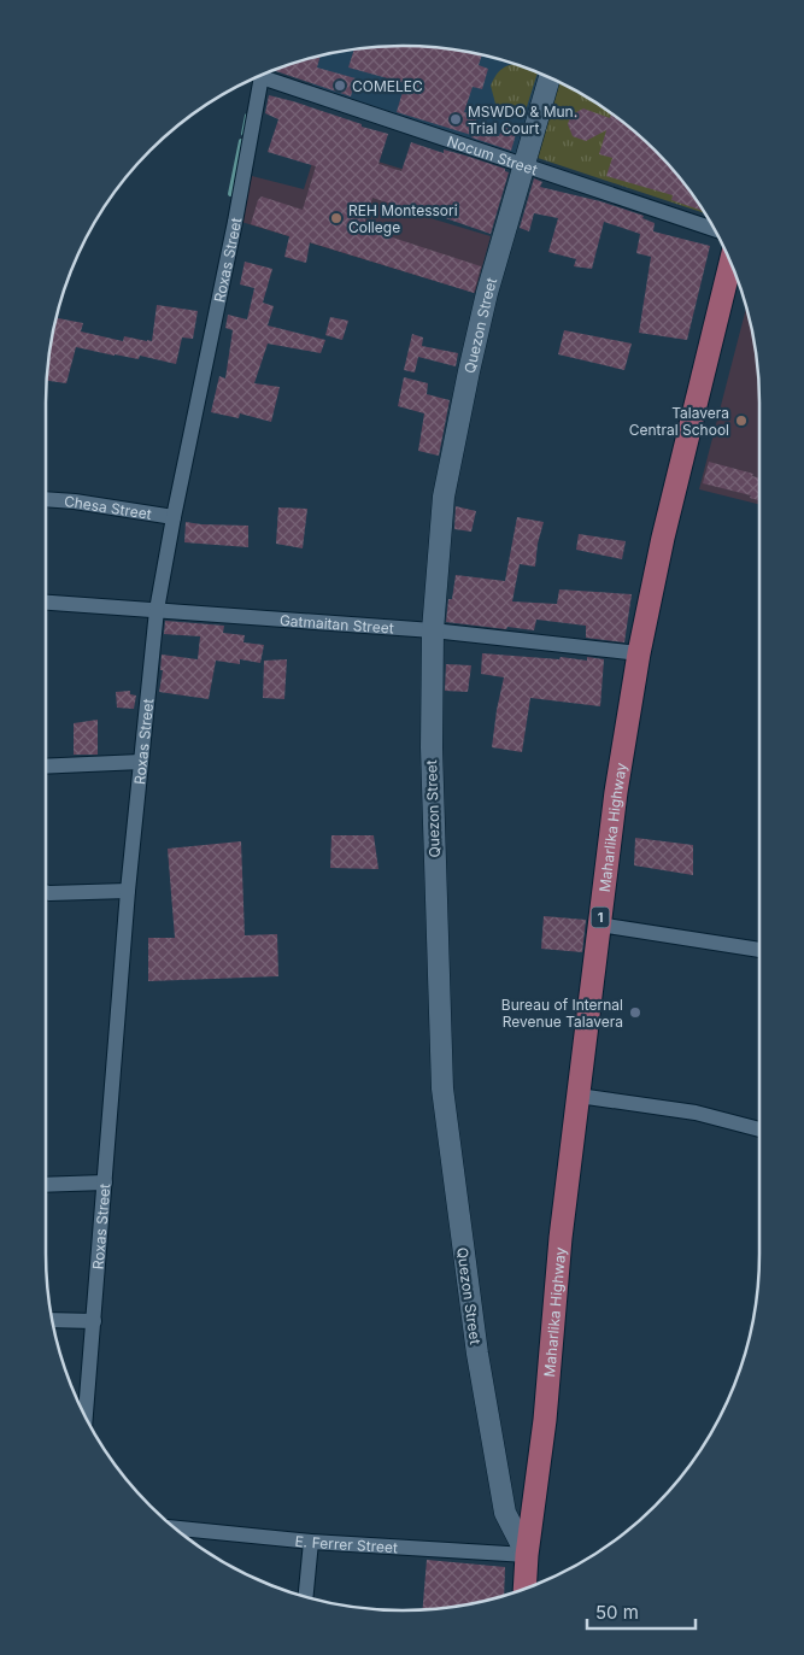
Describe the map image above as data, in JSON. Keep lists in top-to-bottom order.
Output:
{
  "streets": {
    "main road": ["Maharlika Highway", "1"],
    "street": [
      "Nocum Street",
      "Roxas Street",
      "Quezon Street",
      "Chesa Street",
      "Gatmaitan Street",
      "E. Ferrer Street"
    ]
  },
  "crossings": [
    ["Nocum Street", "Quezon Street"],
    ["Roxas Street", "Chesa Street"],
    ["Roxas Street", "Gatmaitan Street"],
    ["Quezon Street", "Gatmaitan Street"],
    ["Quezon Street", "Maharlika Highway"],
    ["Quezon Street", "E. Ferrer Street"],
    ["Gatmaitan Street", "Maharlika Highway"],
    ["Maharlika Highway", "E. Ferrer Street"]
  ],
  "places": [
    "COMELEC",
    "MSWDO & Mun. Trial Court",
    "REH Montessori College",
    "Talavera Central School",
    "Bureau of Internal Revenue Talavera"
  ],
  "scale_bar": "50 m"
}
